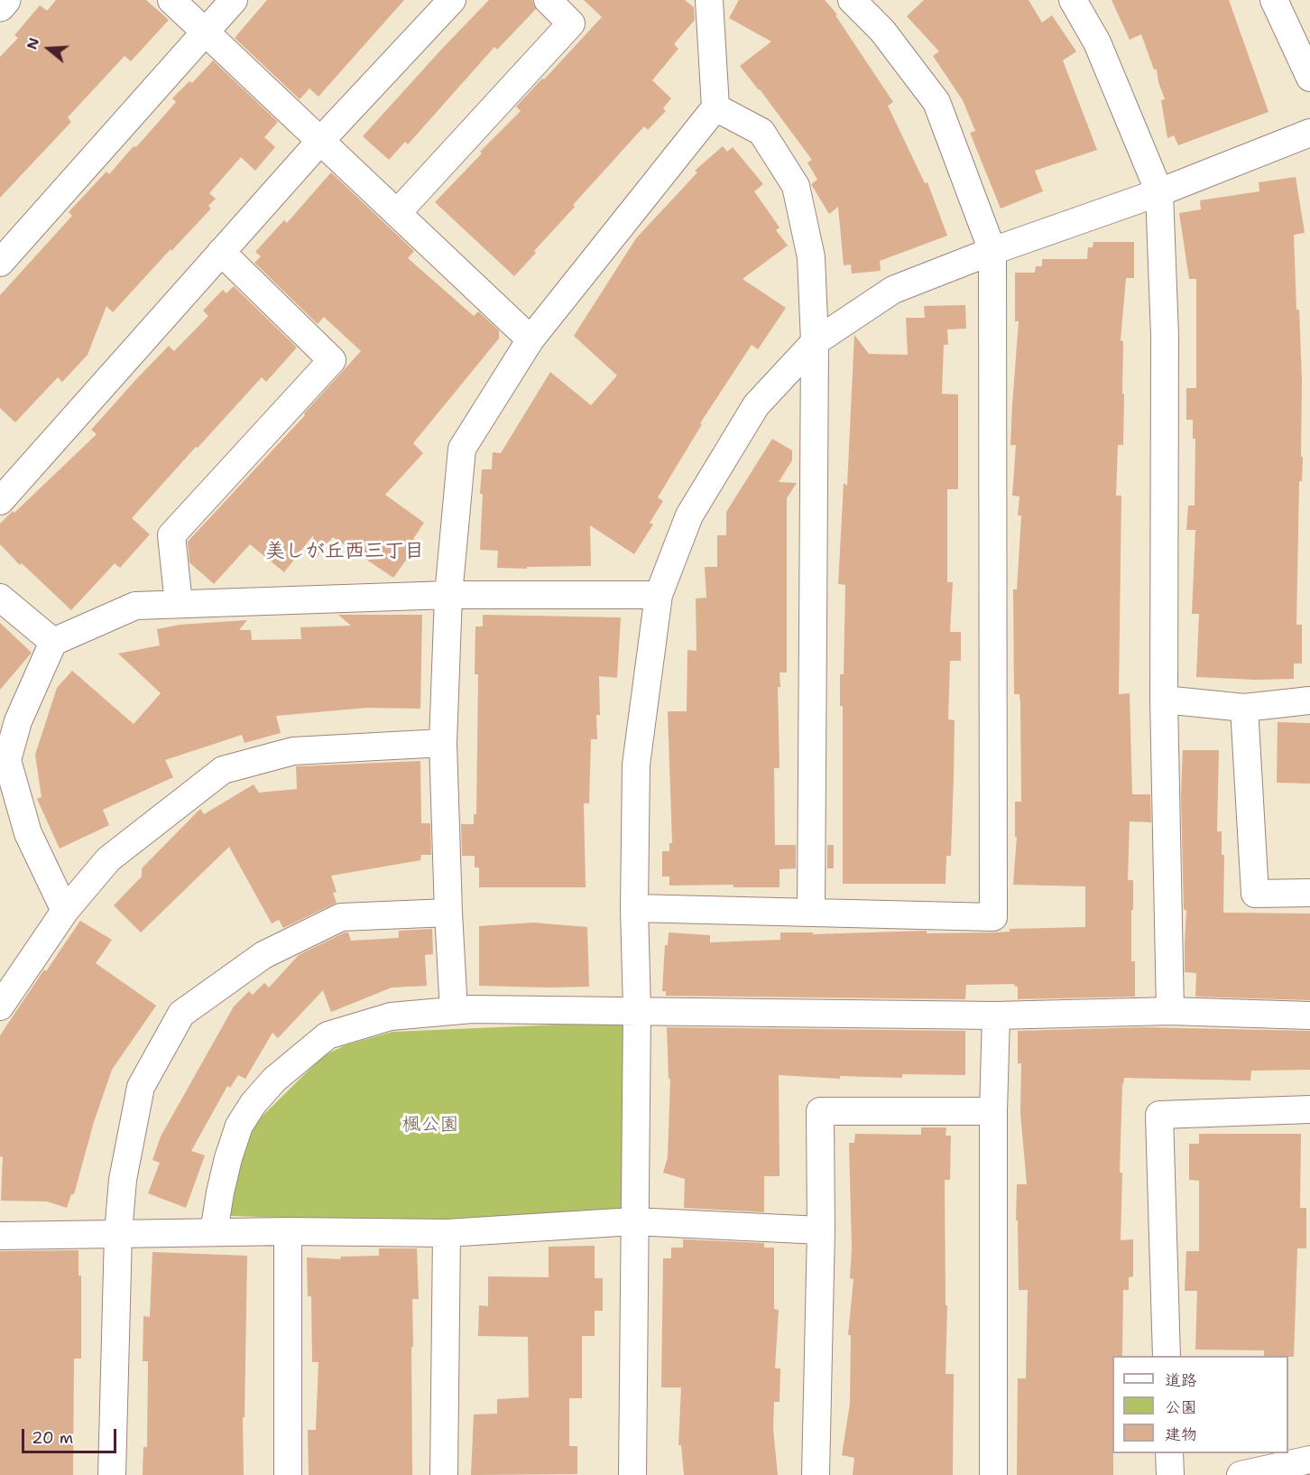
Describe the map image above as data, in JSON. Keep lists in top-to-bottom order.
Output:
{
  "districts": ["美しが丘西三丁目"],
  "parks": ["楓公園"],
  "legend": ["道路", "公園", "建物"],
  "scale_bar": "20 m",
  "north": "left"
}
